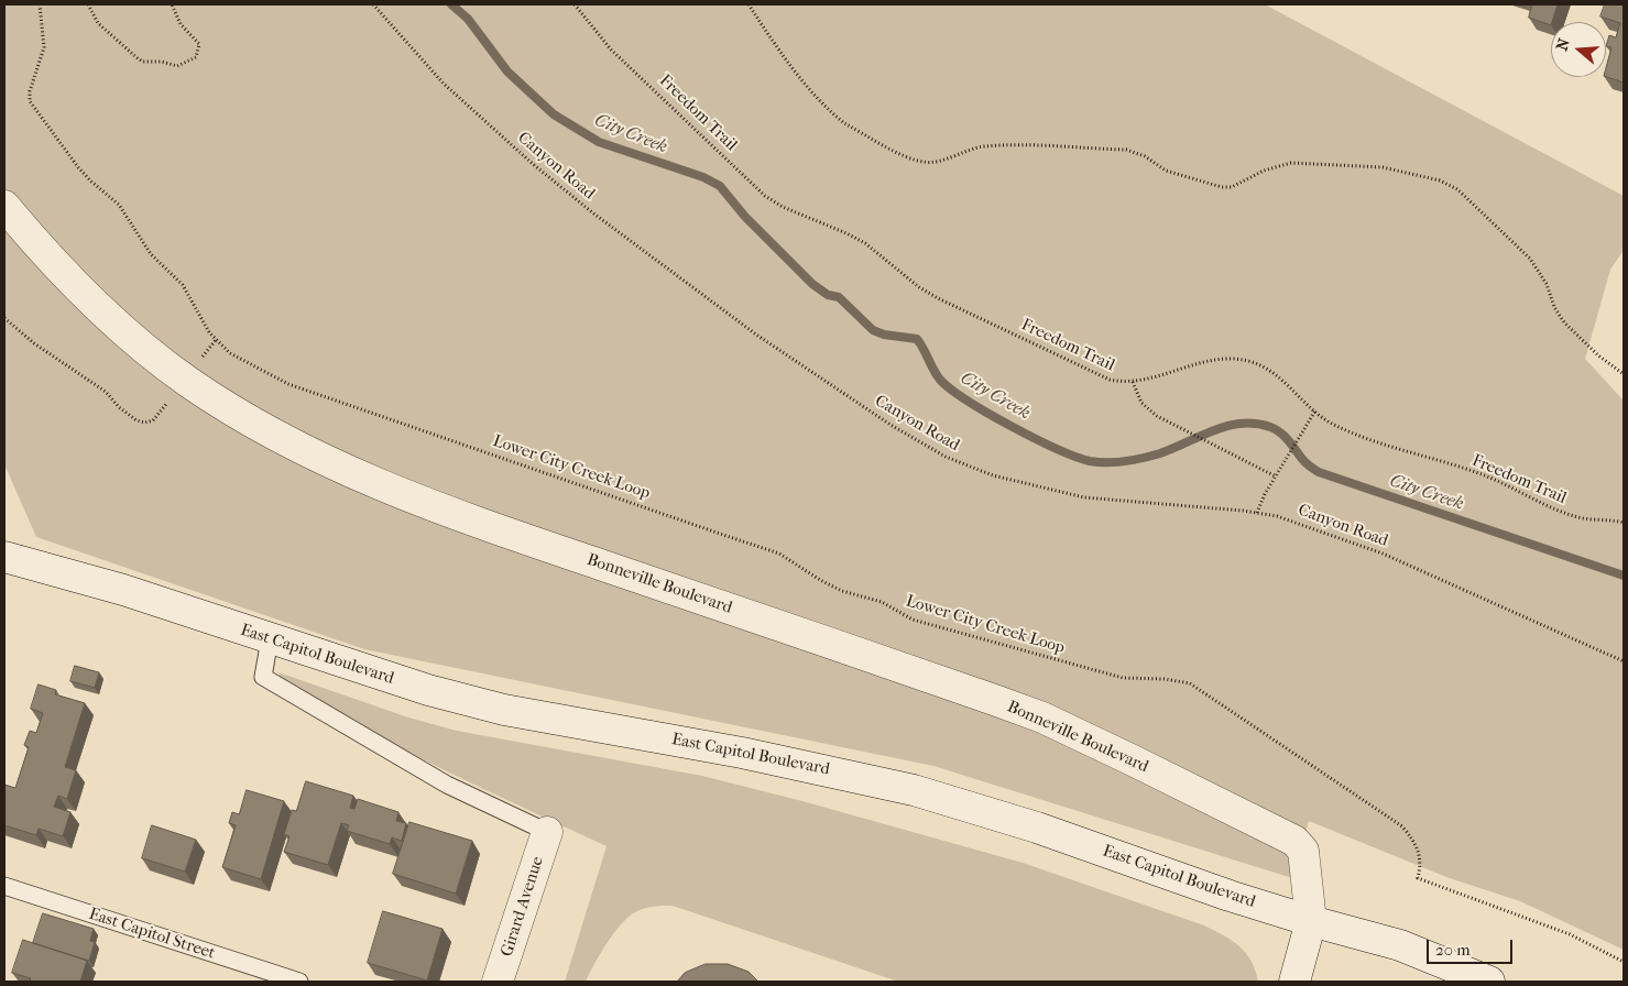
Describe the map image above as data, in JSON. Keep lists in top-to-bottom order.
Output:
{
  "streets": {
    "street": ["Bonneville Boulevard", "East Capitol Boulevard", "Girard Avenue"],
    "lane": ["East Capitol Street"],
    "path": ["Freedom Trail", "Canyon Road", "Lower City Creek Loop"]
  },
  "crossings": [
    ["Bonneville Boulevard", "East Capitol Boulevard"]
  ],
  "water": ["City Creek"],
  "scale_bar": "20 m",
  "north": "left"
}
